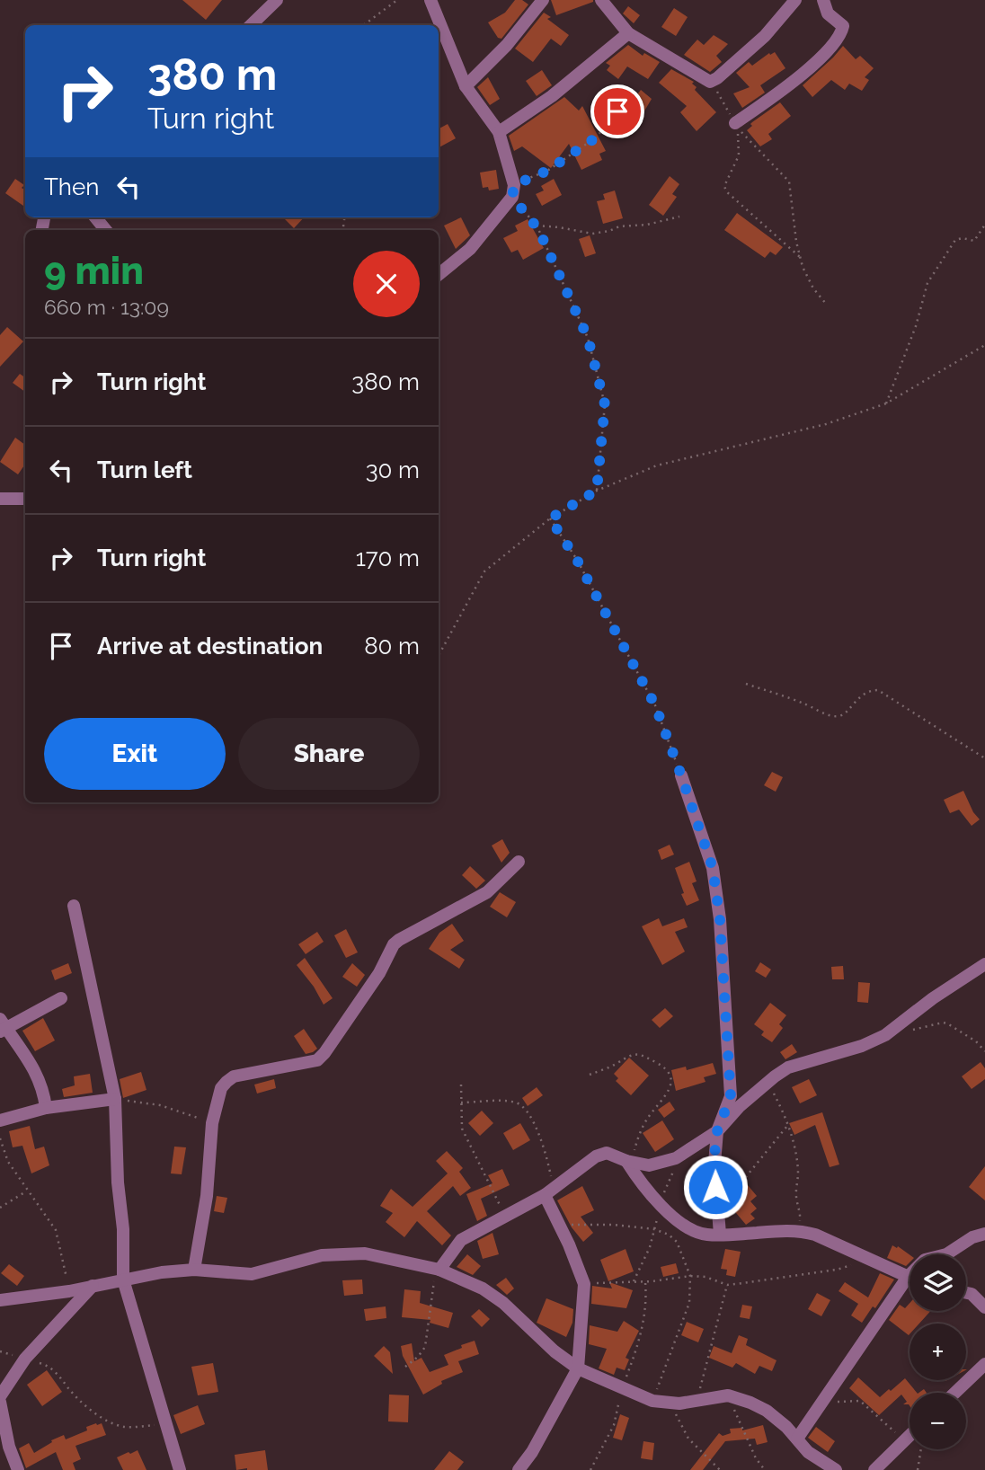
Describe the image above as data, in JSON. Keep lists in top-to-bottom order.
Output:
{
  "page": {
    "turn": ["380 m", "Turn right"],
    "then": "Then",
    "heading": ["9 min", "660 m · 13:09"],
    "list": [
      {
        "name": "Turn right",
        "value": "380 m"
      },
      {
        "name": "Turn left",
        "value": "30 m"
      },
      {
        "name": "Turn right",
        "value": "170 m"
      },
      {
        "name": "Arrive at destination",
        "value": "80 m"
      }
    ],
    "buttons": ["Exit", "Share"],
    "map_buttons": ["+", "−"]
  }
}
